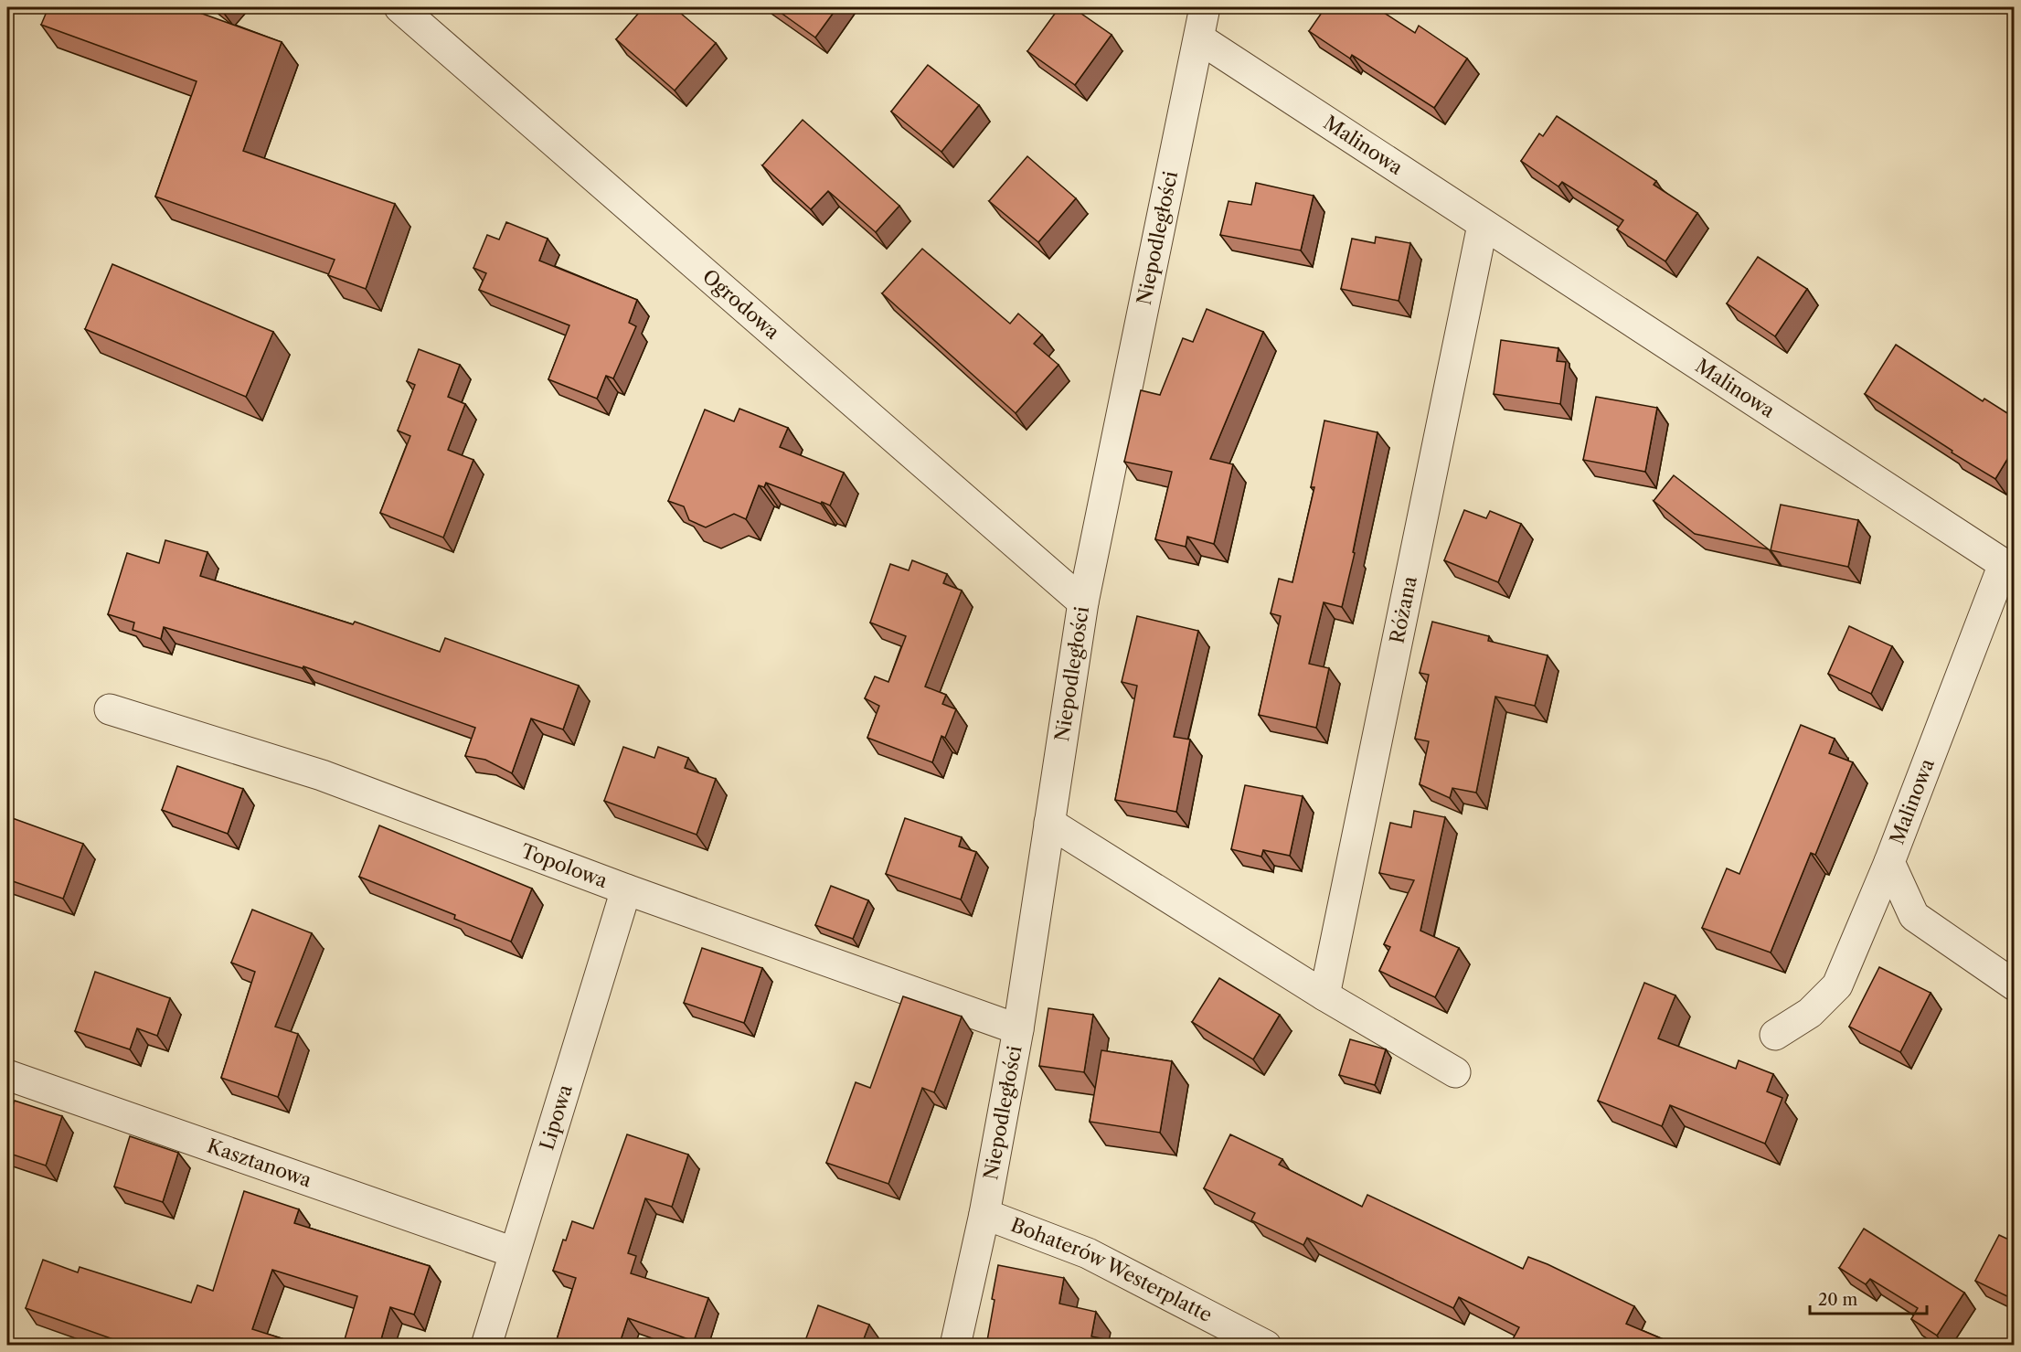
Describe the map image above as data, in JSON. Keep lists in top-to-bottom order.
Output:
{
  "streets": {
    "street": [
      "Malinowa",
      "Niepodległości",
      "Ogrodowa",
      "Różana",
      "Topolowa",
      "Lipowa",
      "Kasztanowa",
      "Bohaterów Westerplatte"
    ]
  },
  "crossings": [
    ["Malinowa", "Niepodległości"],
    ["Malinowa", "Różana"],
    ["Niepodległości", "Ogrodowa"],
    ["Niepodległości", "Topolowa"],
    ["Niepodległości", "Bohaterów Westerplatte"],
    ["Topolowa", "Lipowa"],
    ["Lipowa", "Kasztanowa"]
  ],
  "scale_bar": "20 m"
}
